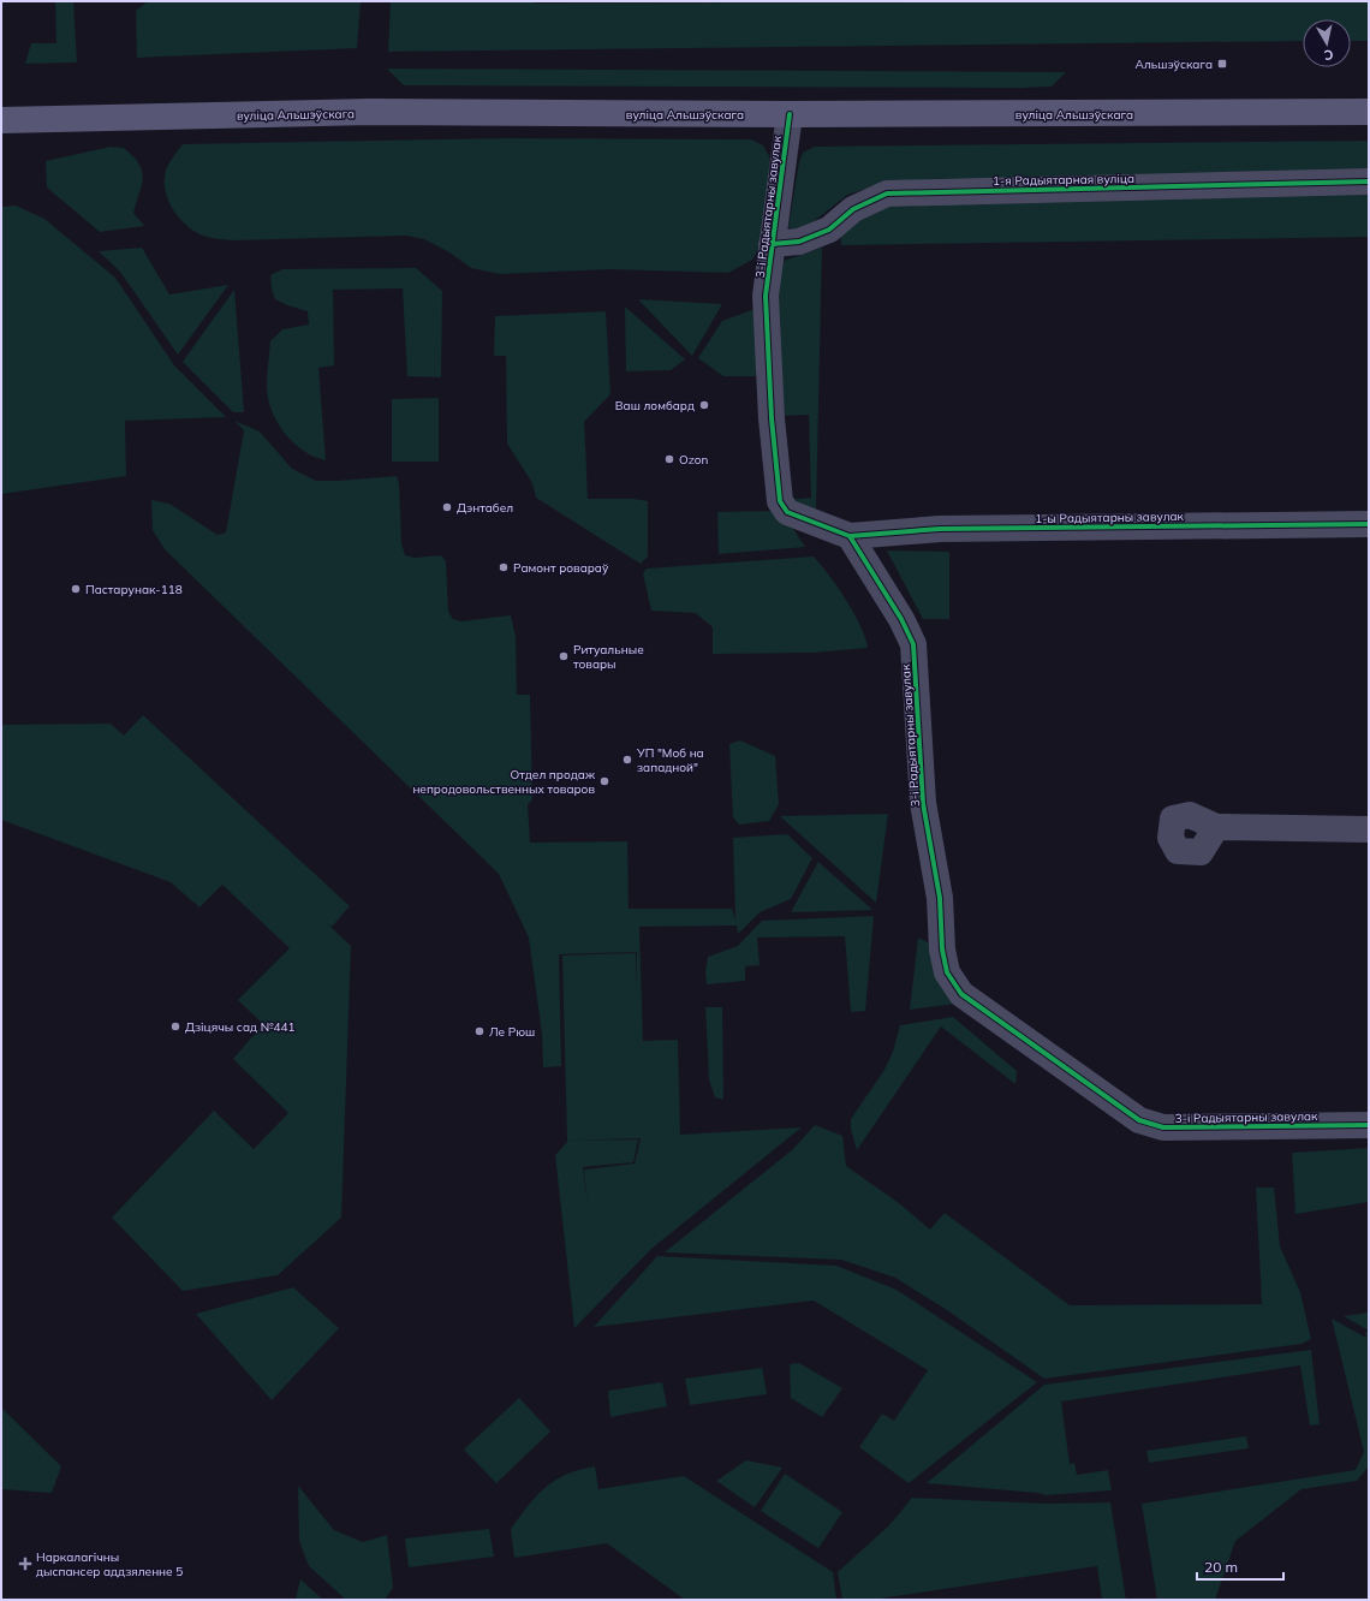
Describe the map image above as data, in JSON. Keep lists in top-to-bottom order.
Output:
{
  "streets": {
    "main road": ["вуліца Альшэўскага"],
    "street": ["1-я Радыятарная вуліца", "3-і Радыятарны завулак", "1-ы Радыятарны завулак"]
  },
  "crossings": [
    ["вуліца Альшэўскага", "3-і Радыятарны завулак"],
    ["1-я Радыятарная вуліца", "3-і Радыятарны завулак"],
    ["3-і Радыятарны завулак", "1-ы Радыятарны завулак"]
  ],
  "places": {
    "transit": ["Альшэўскага"],
    "other": [
      "Ваш ломбард",
      "Ozon",
      "Дэнтабел",
      "Рамонт ровараў",
      "Пастарунак-118",
      "Ритуальные товары",
      "УП \"Моб на западной\"",
      "Отдел продаж непродовольственных товаров",
      "Дзіцячы сад №441",
      "Ле Рюш"
    ],
    "health": ["Наркалагічны дыспансер аддзяленне 5"]
  },
  "scale_bar": "20 m",
  "north": "bottom"
}
